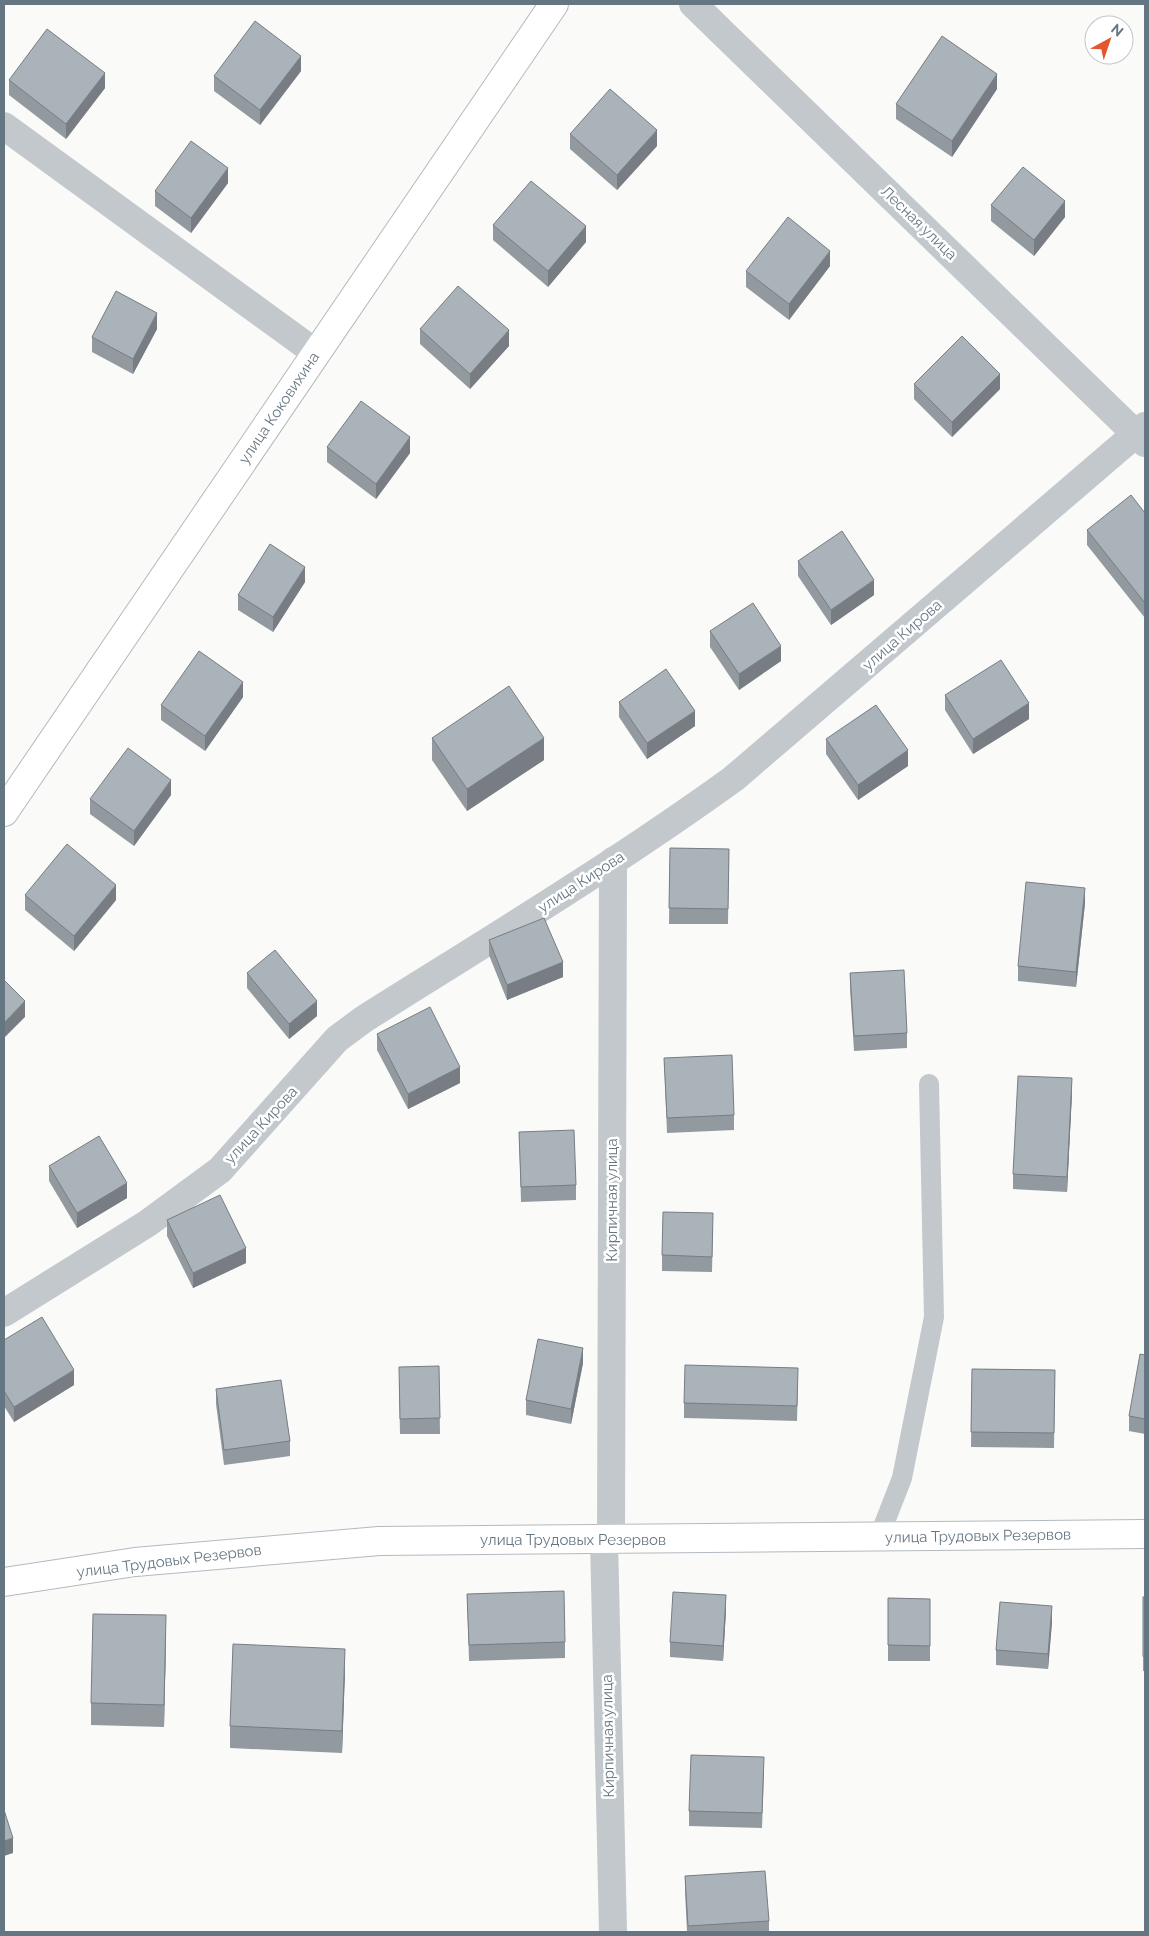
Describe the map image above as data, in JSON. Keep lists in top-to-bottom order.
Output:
{
  "streets": {
    "main road": ["улица Коковихина", "улица Трудовых Резервов"],
    "street": ["Лесная улица", "улица Кирова", "Кирпичная улица"]
  },
  "crossings": [
    ["Лесная улица", "улица Кирова"],
    ["улица Кирова", "Кирпичная улица"],
    ["Кирпичная улица", "улица Трудовых Резервов"]
  ],
  "north": "top right"
}
